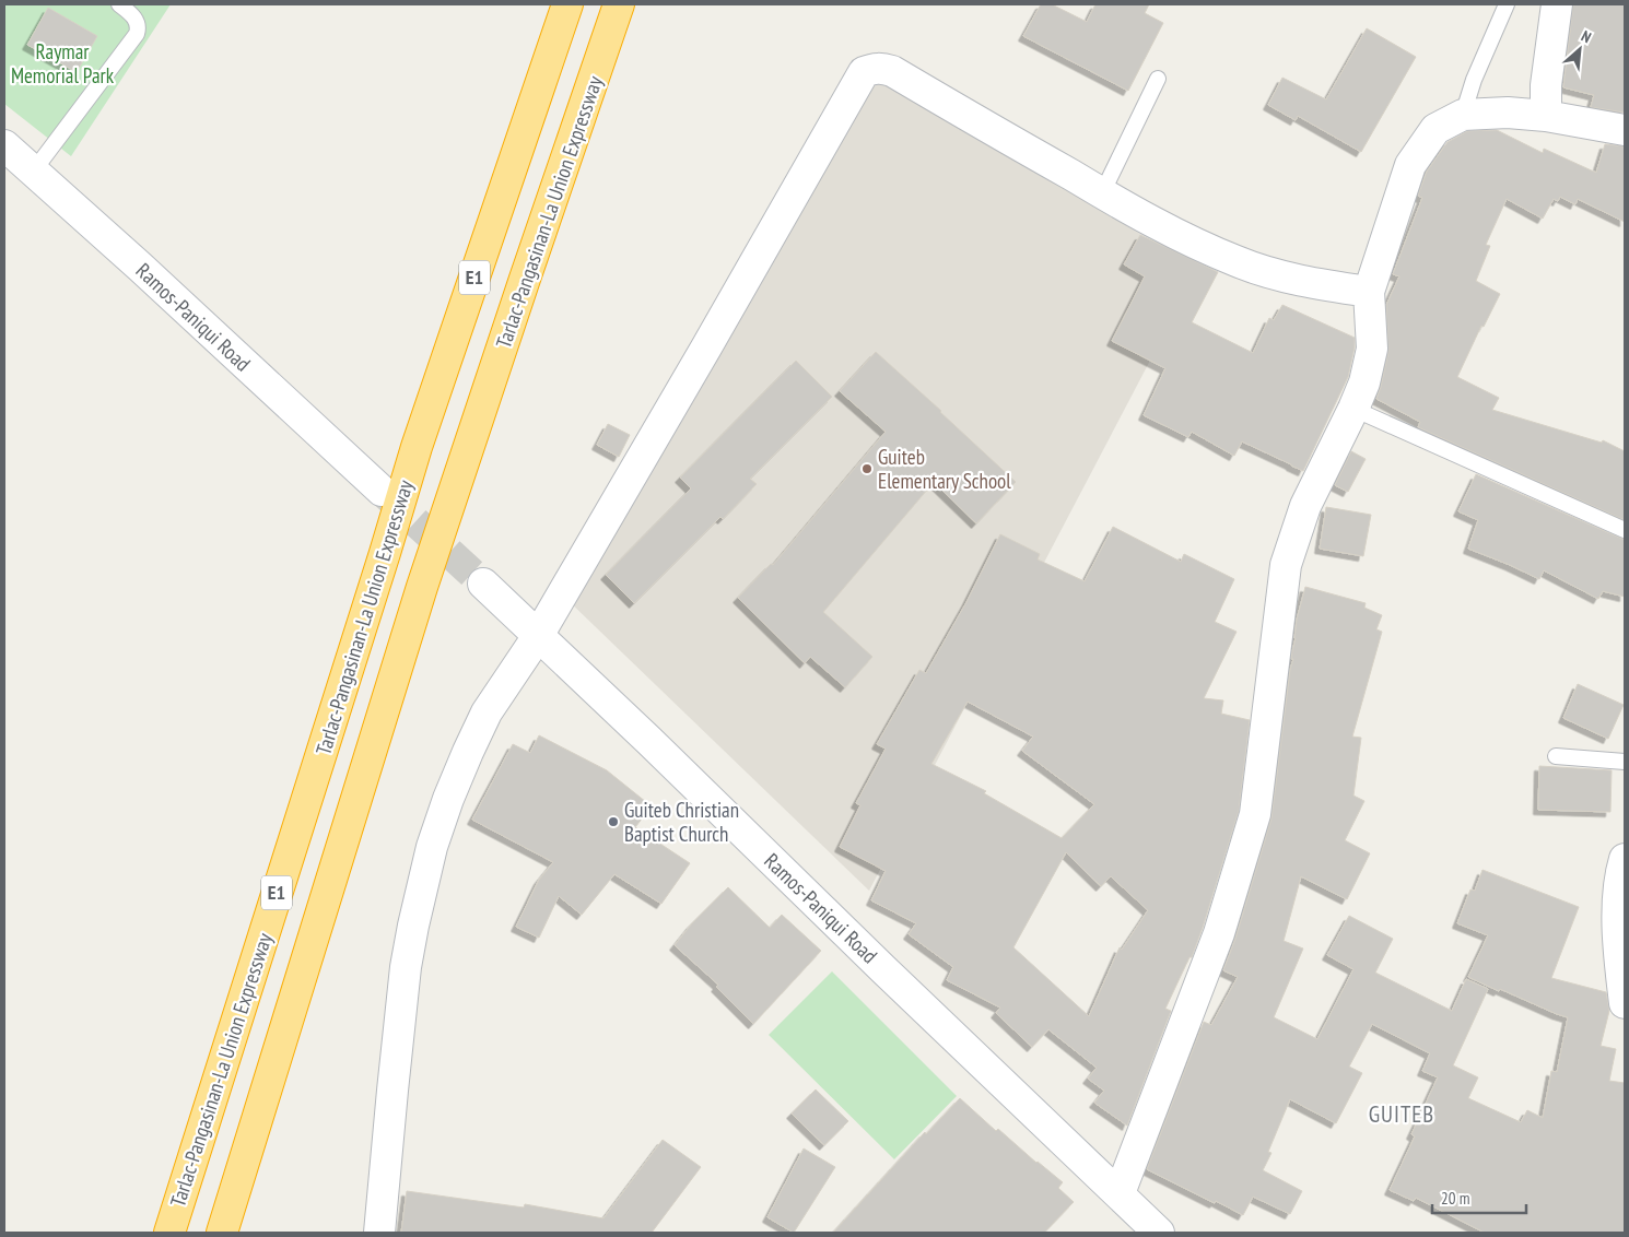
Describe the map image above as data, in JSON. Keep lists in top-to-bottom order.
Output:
{
  "streets": {
    "highway": ["Tarlac-Pangasinan-La Union Expressway", "E1"],
    "street": ["Ramos-Paniqui Road"]
  },
  "districts": ["GUITEB"],
  "parks": ["Raymar Memorial Park"],
  "places": ["Guiteb Elementary School", "Guiteb Christian Baptist Church"],
  "scale_bar": "20 m",
  "north": "top right"
}
